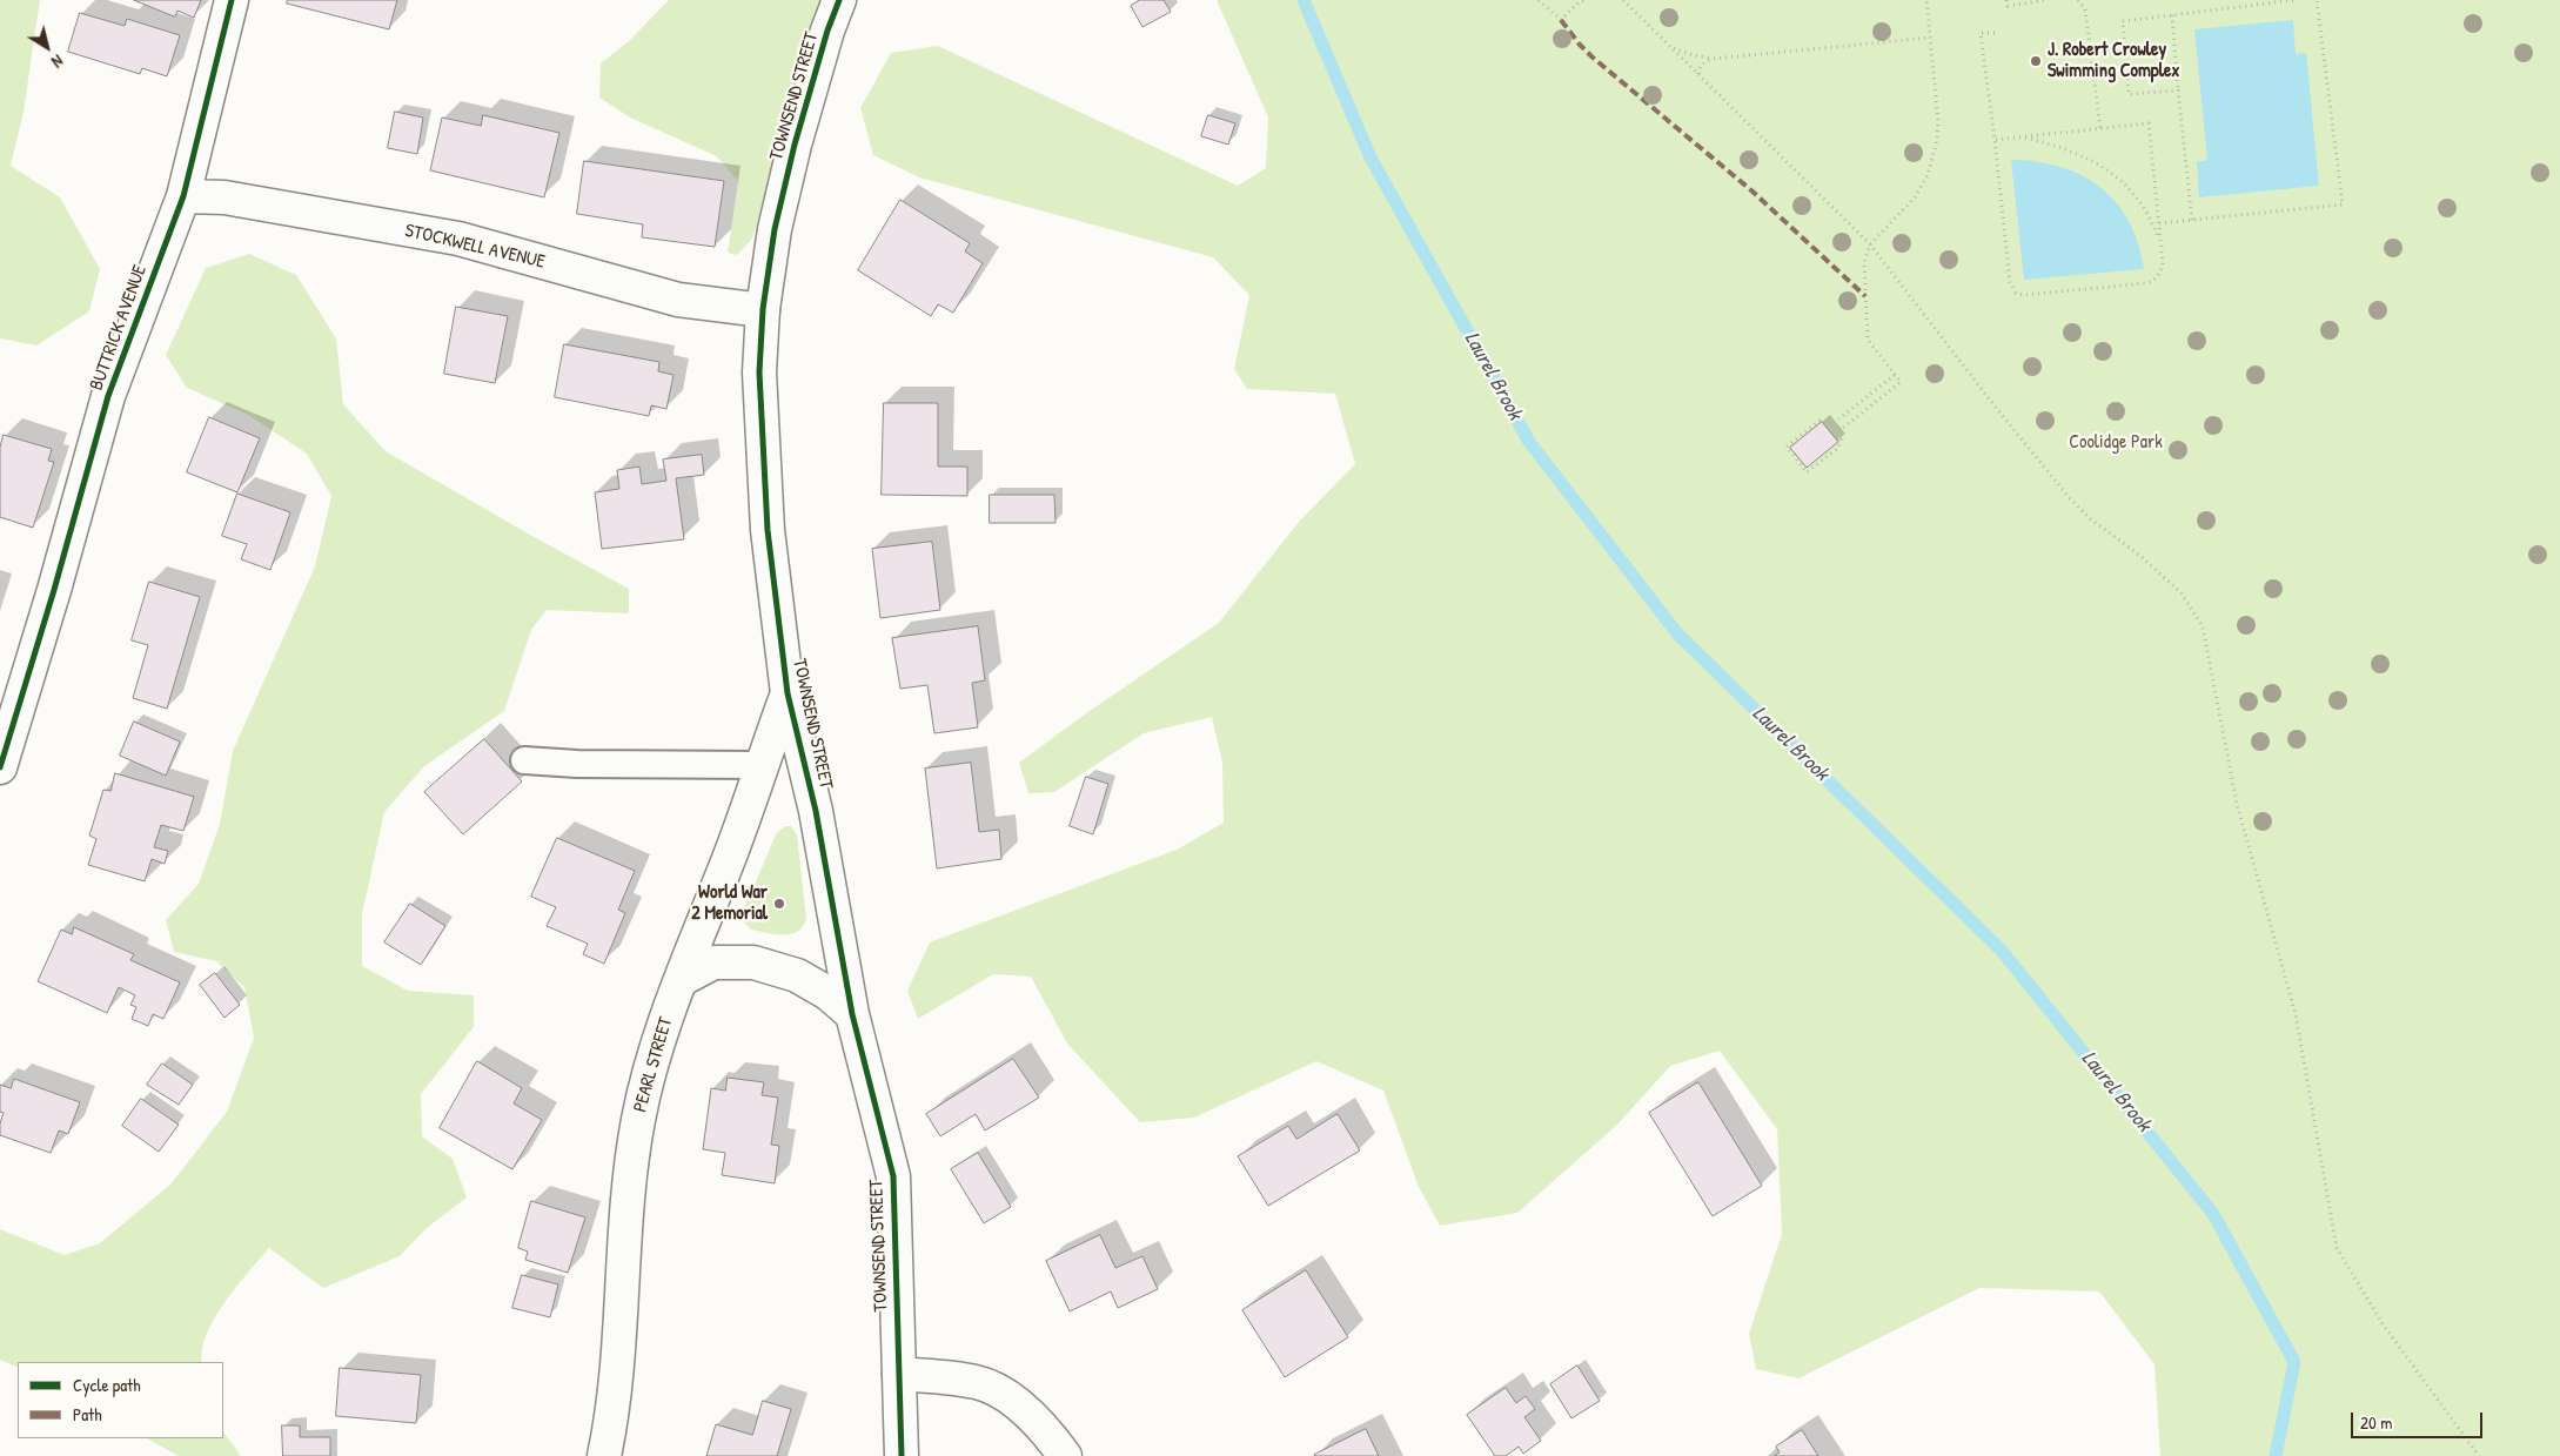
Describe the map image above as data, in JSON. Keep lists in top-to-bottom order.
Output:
{
  "streets": {
    "street": [
      "TOWNSEND STREET",
      "STOCKWELL AVENUE",
      "BUTTRICK AVENUE",
      "PEARL STREET"
    ]
  },
  "crossings": [
    ["TOWNSEND STREET", "STOCKWELL AVENUE"],
    ["TOWNSEND STREET", "PEARL STREET"],
    ["STOCKWELL AVENUE", "BUTTRICK AVENUE"]
  ],
  "water": ["Laurel Brook"],
  "parks": ["Coolidge Park"],
  "places": ["J. Robert Crowley Swimming Complex", "World War 2 Memorial"],
  "legend": ["Cycle path", "Path"],
  "scale_bar": "20 m",
  "north": "bottom right"
}
